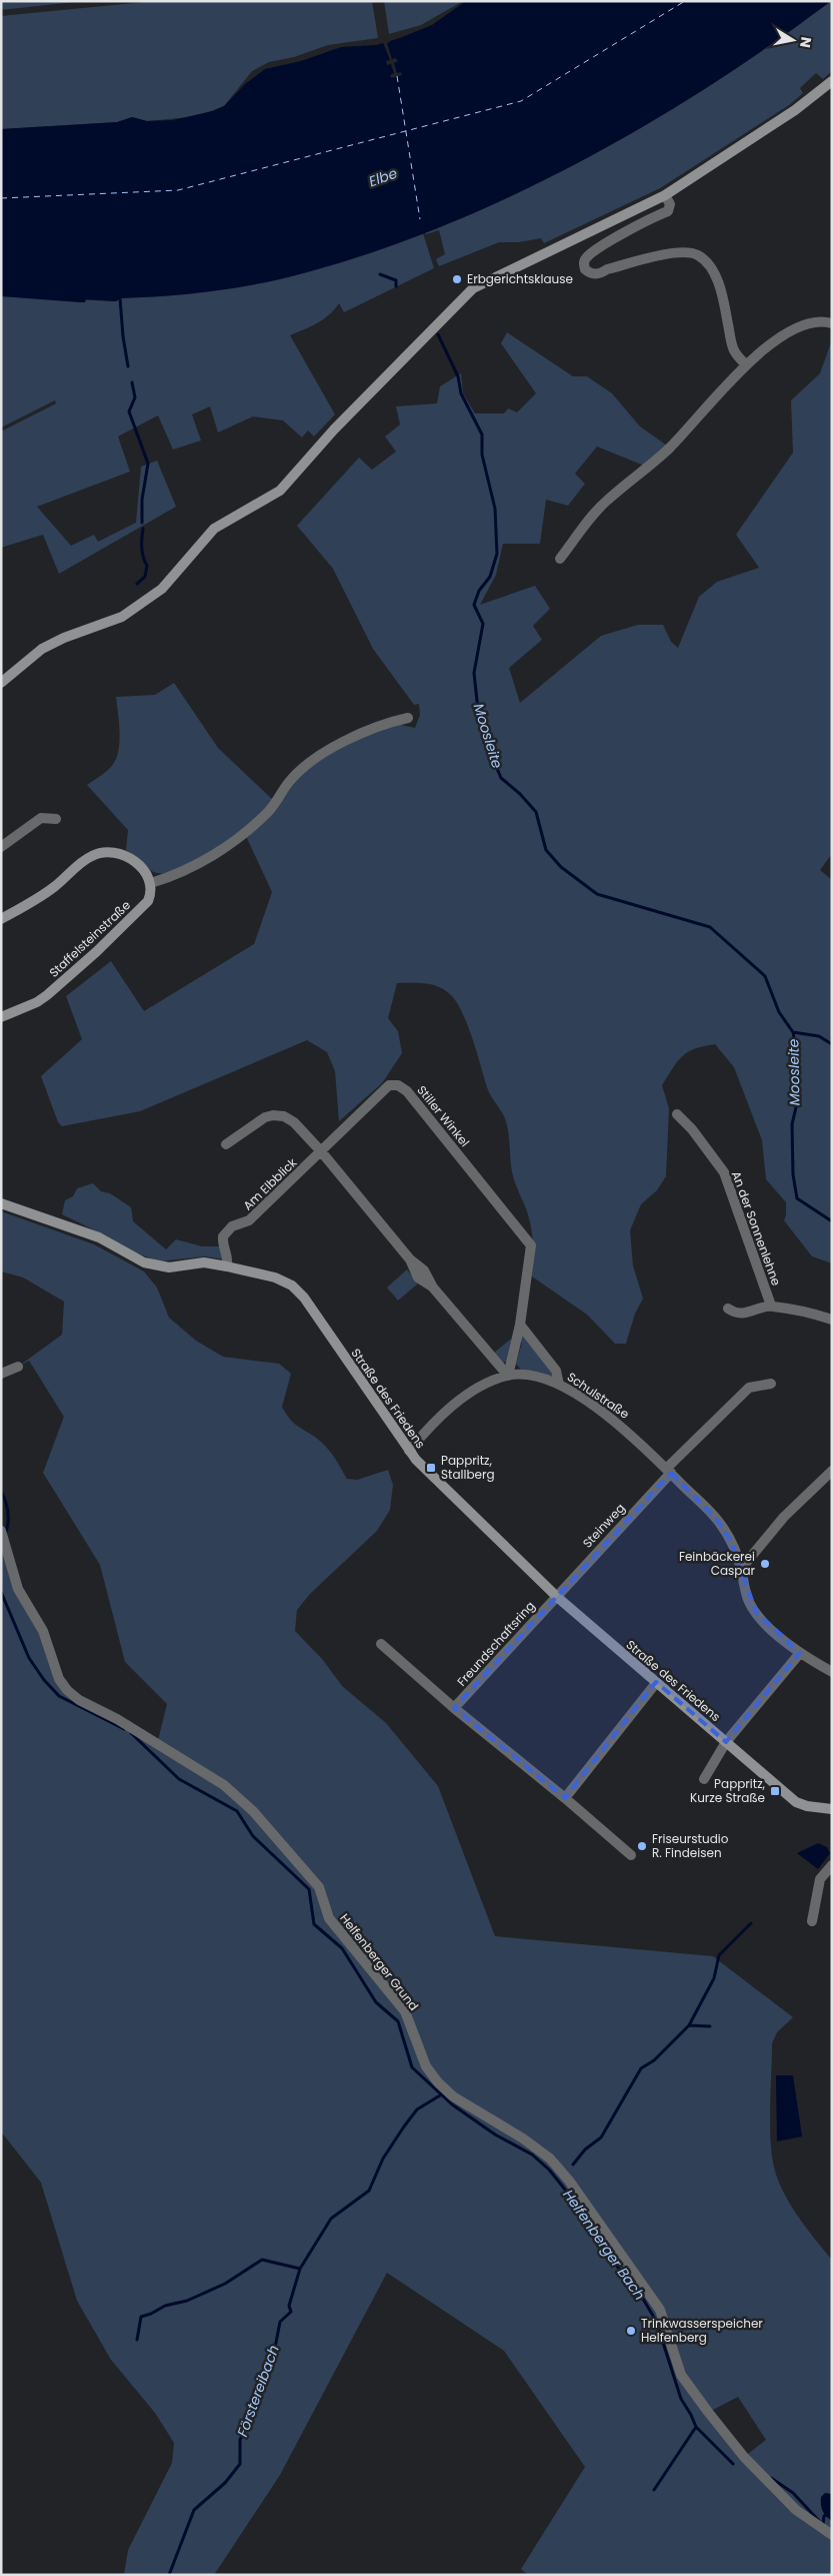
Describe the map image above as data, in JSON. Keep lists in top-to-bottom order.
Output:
{
  "streets": {
    "street": [
      "Staffelsteinstraße",
      "Stiller Winkel",
      "Am Elbblick",
      "An der Sonnenlehne",
      "Schulstraße",
      "Straße des Friedens",
      "Steinweg",
      "Freundschaftsring",
      "Helfenberger Grund"
    ]
  },
  "crossings": [
    ["Stiller Winkel", "Am Elbblick"],
    ["Am Elbblick", "Straße des Friedens"],
    ["Schulstraße", "Straße des Friedens"],
    ["Schulstraße", "Steinweg"],
    ["Straße des Friedens", "Steinweg"],
    ["Straße des Friedens", "Freundschaftsring"],
    ["Steinweg", "Freundschaftsring"]
  ],
  "water": [
    "Elbe",
    "Moosleite",
    "Helfenberger Bach",
    "Förstereibach"
  ],
  "places": {
    "other": [
      "Erbgerichtsklause",
      "Feinbäckerei Caspar",
      "Friseurstudio R. Findeisen",
      "Trinkwasserspeicher Helfenberg"
    ],
    "transit": ["Pappritz, Stallberg", "Pappritz, Kurze Straße"]
  },
  "north": "right"
}
